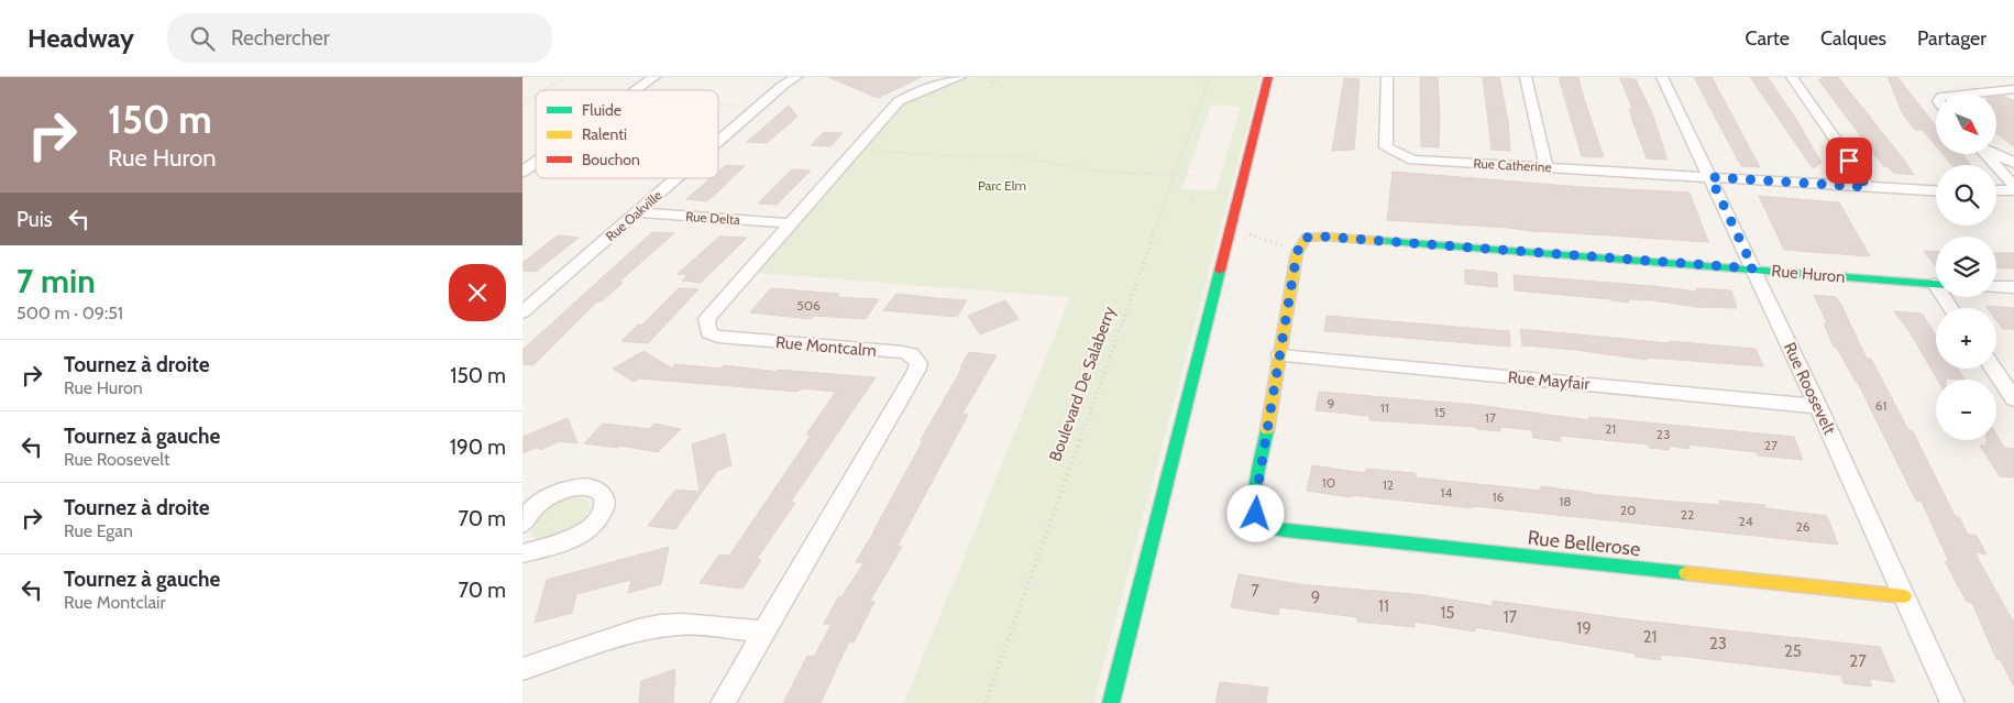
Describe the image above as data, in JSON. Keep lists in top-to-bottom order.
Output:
{
  "streets": {
    "street": [
      "Rue Catherine",
      "Rue Oakville",
      "Rue Delta",
      "Rue Huron",
      "Rue Montcalm",
      "Rue Mayfair",
      "Rue Roosevelt",
      "Rue Bellerose"
    ],
    "path": ["Boulevard De Salaberry"]
  },
  "crossings": [
    ["Rue Catherine", "Rue Roosevelt"],
    ["Rue Oakville", "Rue Delta"],
    ["Rue Delta", "Rue Montcalm"],
    ["Rue Huron", "Rue Mayfair"],
    ["Rue Huron", "Rue Roosevelt"],
    ["Rue Huron", "Rue Bellerose"],
    ["Rue Mayfair", "Rue Roosevelt"],
    ["Rue Roosevelt", "Rue Bellerose"]
  ],
  "parks": ["Parc Elm"],
  "house_numbers": [
    "506",
    "9",
    "61",
    "11",
    "15",
    "17",
    "21",
    "23",
    "27",
    "10",
    "12",
    "14",
    "16",
    "18",
    "20",
    "22",
    "24",
    "26",
    "7",
    "9",
    "11",
    "15",
    "17",
    "19",
    "21",
    "23",
    "25",
    "27"
  ],
  "legend": ["Fluide", "Ralenti", "Bouchon"],
  "north": "bottom right",
  "page": {
    "header": "Headway",
    "search": "Rechercher",
    "nav": ["Carte", "Calques", "Partager"],
    "turn": ["150 m", "Rue Huron"],
    "map_buttons": ["+", "−"],
    "then": "Puis",
    "heading": ["7 min", "500 m · 09:51"],
    "list": [
      {
        "name": "Tournez à droite",
        "note": "Rue Huron",
        "value": "150 m"
      },
      {
        "name": "Tournez à gauche",
        "note": "Rue Roosevelt",
        "value": "190 m"
      },
      {
        "name": "Tournez à droite",
        "note": "Rue Egan",
        "value": "70 m"
      },
      {
        "name": "Tournez à gauche",
        "note": "Rue Montclair",
        "value": "70 m"
      }
    ]
  }
}
